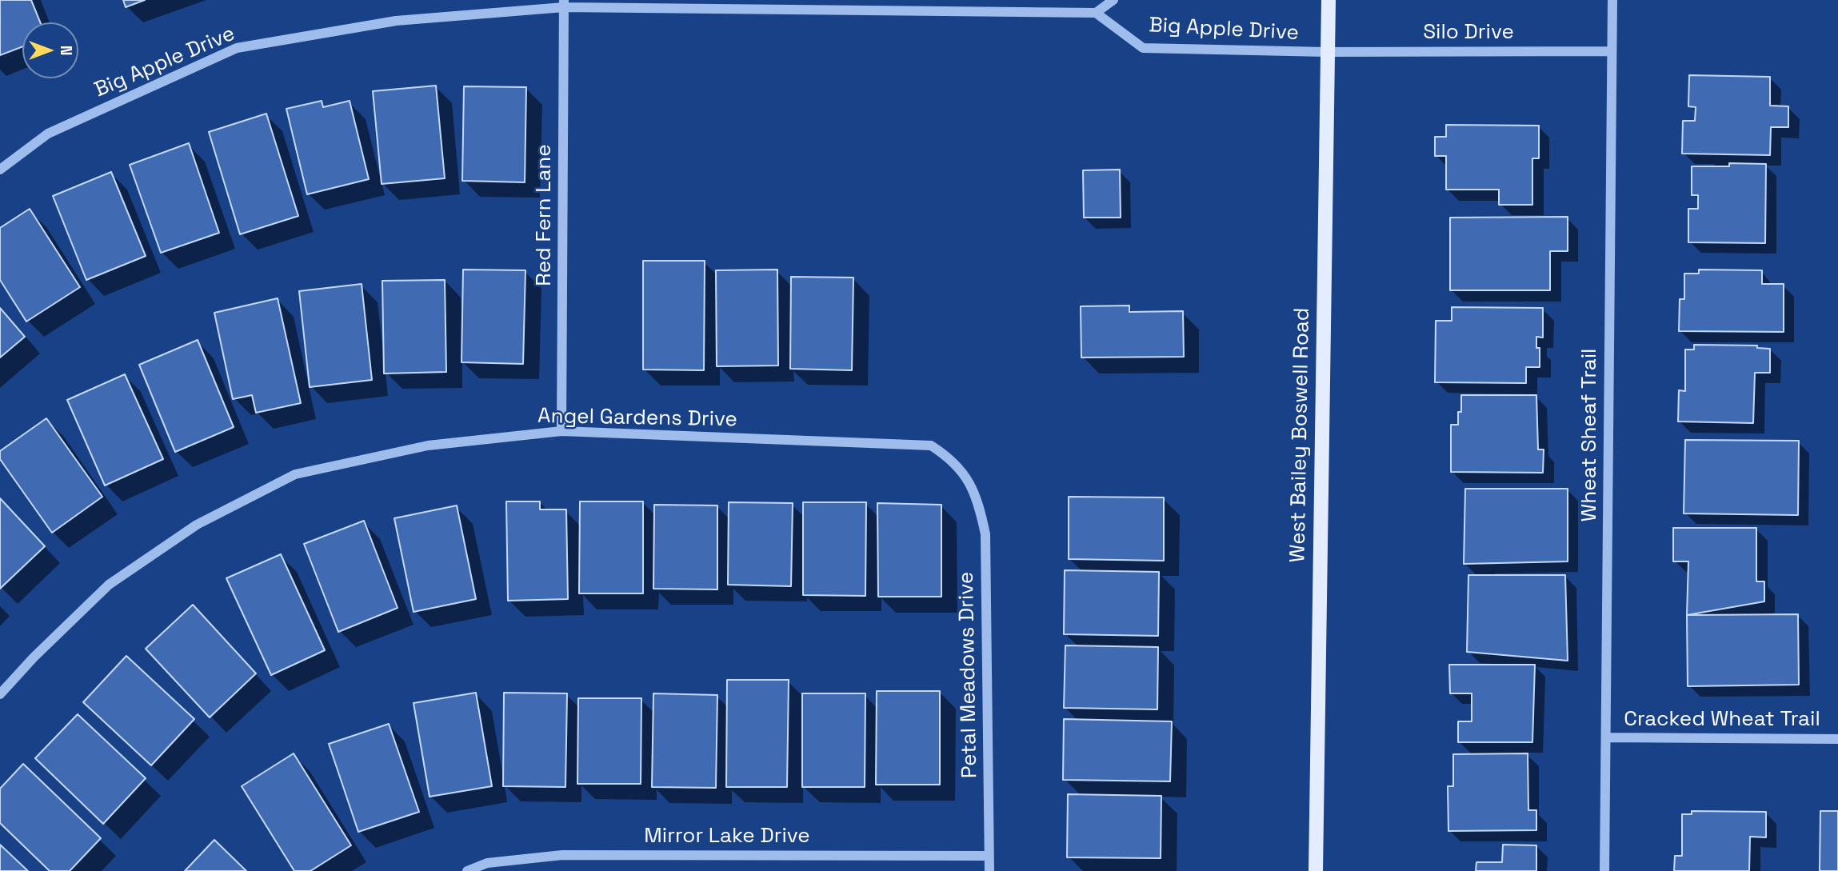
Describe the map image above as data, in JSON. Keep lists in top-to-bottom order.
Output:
{
  "streets": {
    "main road": ["West Bailey Boswell Road"],
    "street": [
      "Big Apple Drive",
      "Silo Drive",
      "Red Fern Lane",
      "Angel Gardens Drive",
      "Wheat Sheaf Trail",
      "Petal Meadows Drive",
      "Cracked Wheat Trail",
      "Mirror Lake Drive"
    ]
  },
  "crossings": [
    ["Big Apple Drive", "Silo Drive"],
    ["Big Apple Drive", "Red Fern Lane"],
    ["Big Apple Drive", "West Bailey Boswell Road"],
    ["Silo Drive", "West Bailey Boswell Road"],
    ["Silo Drive", "Wheat Sheaf Trail"],
    ["Red Fern Lane", "Angel Gardens Drive"],
    ["Angel Gardens Drive", "Petal Meadows Drive"],
    ["Wheat Sheaf Trail", "Cracked Wheat Trail"],
    ["Petal Meadows Drive", "Mirror Lake Drive"]
  ],
  "north": "right"
}
